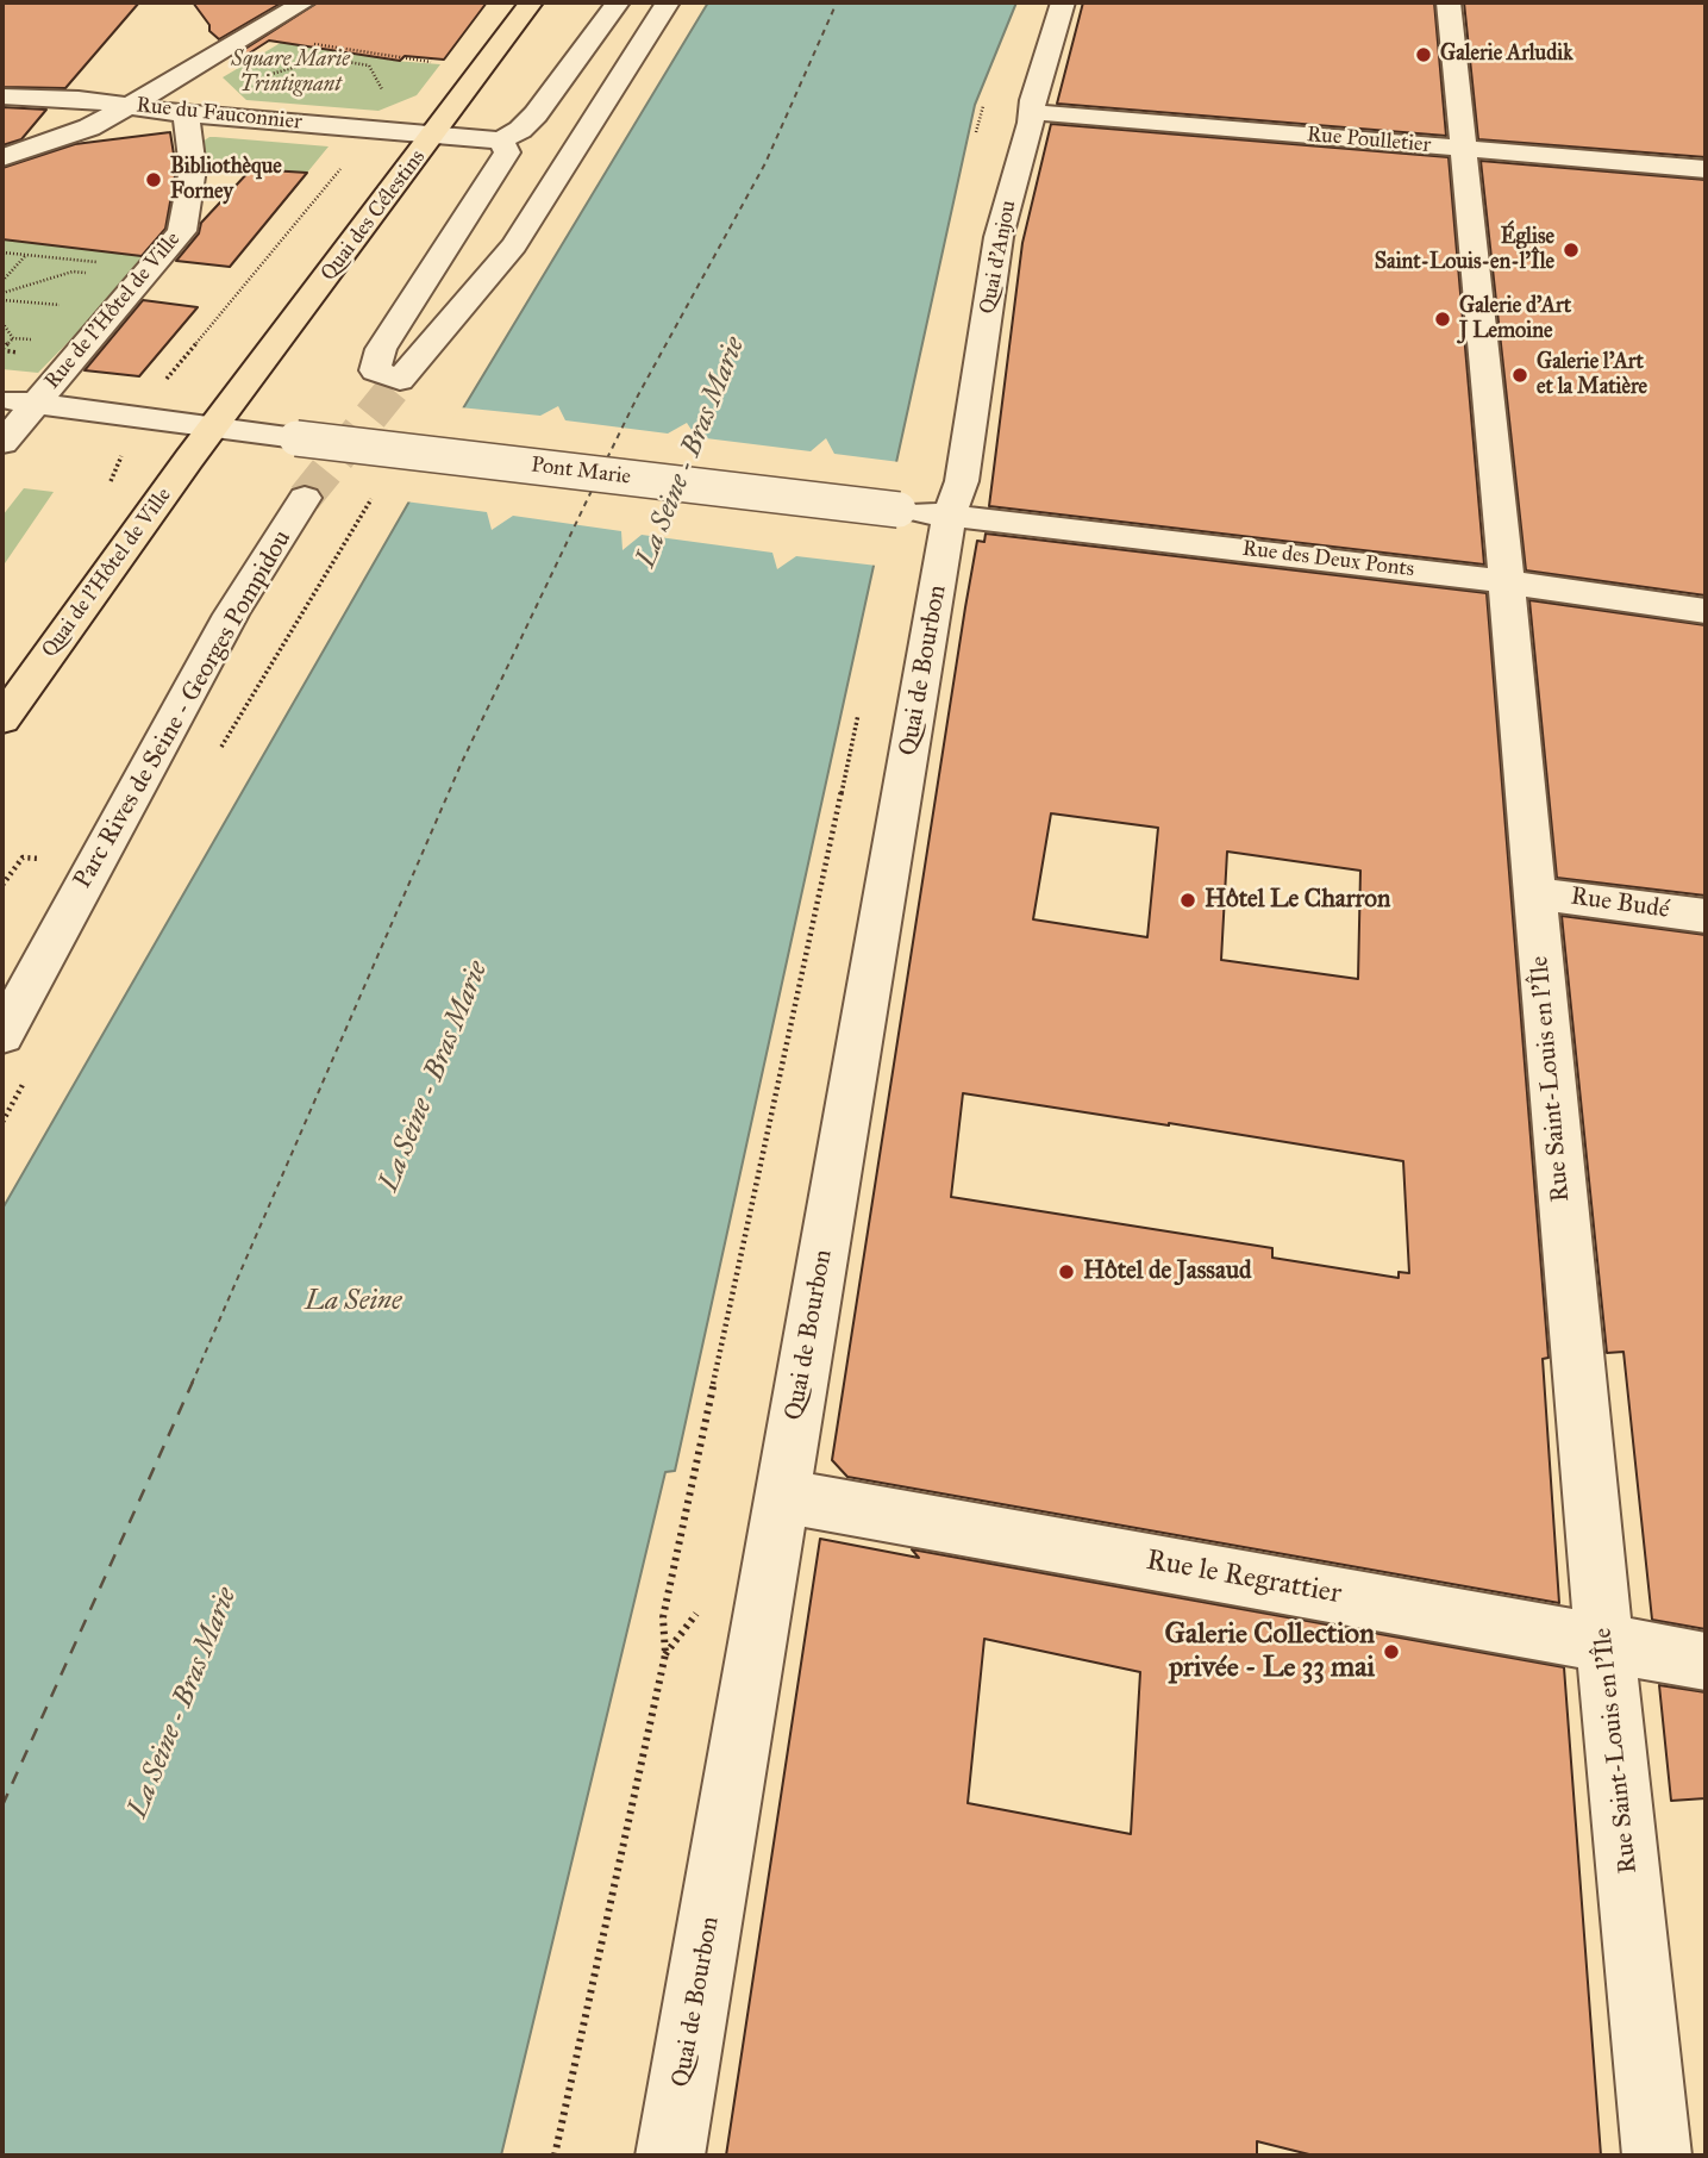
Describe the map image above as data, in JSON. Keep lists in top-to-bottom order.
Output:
{
  "streets": {
    "main road": ["Quai des Célestins", "Quai de l'Hôtel de Ville"],
    "street": [
      "Rue du Fauconnier",
      "Rue Poulletier",
      "Quai d'Anjou",
      "Rue de l'Hôtel de Ville",
      "Pont Marie",
      "Rue des Deux Ponts",
      "Quai de Bourbon",
      "Parc Rives de Seine - Georges Pompidou",
      "Rue Budé",
      "Rue Saint-Louis en l'Île",
      "Rue le Regrattier"
    ]
  },
  "crossings": [
    ["Rue du Fauconnier", "Quai des Célestins"],
    ["Rue du Fauconnier", "Rue de l'Hôtel de Ville"],
    ["Rue Poulletier", "Quai d'Anjou"],
    ["Rue Poulletier", "Rue Saint-Louis en l'Île"],
    ["Quai des Célestins", "Pont Marie"],
    ["Quai des Célestins", "Quai de l'Hôtel de Ville"],
    ["Quai d'Anjou", "Pont Marie"],
    ["Quai d'Anjou", "Rue des Deux Ponts"],
    ["Quai d'Anjou", "Quai de Bourbon"],
    ["Rue de l'Hôtel de Ville", "Pont Marie"],
    ["Pont Marie", "Rue des Deux Ponts"],
    ["Pont Marie", "Quai de l'Hôtel de Ville"],
    ["Pont Marie", "Quai de Bourbon"],
    ["Rue des Deux Ponts", "Quai de Bourbon"],
    ["Rue des Deux Ponts", "Rue Saint-Louis en l'Île"],
    ["Quai de Bourbon", "Rue le Regrattier"],
    ["Rue Budé", "Rue Saint-Louis en l'Île"],
    ["Rue Saint-Louis en l'Île", "Rue le Regrattier"]
  ],
  "water": ["La Seine - Bras Marie", "La Seine"],
  "parks": ["Square Marie Trintignant"],
  "places": [
    "Galerie Arludik",
    "Bibliothèque Forney",
    "Église Saint-Louis-en-l'Île",
    "Galerie d'Art J Lemoine",
    "Galerie l'Art et la Matière",
    "Hôtel Le Charron",
    "Hôtel de Jassaud",
    "Galerie Collection privée - Le 33 mai"
  ]
}
